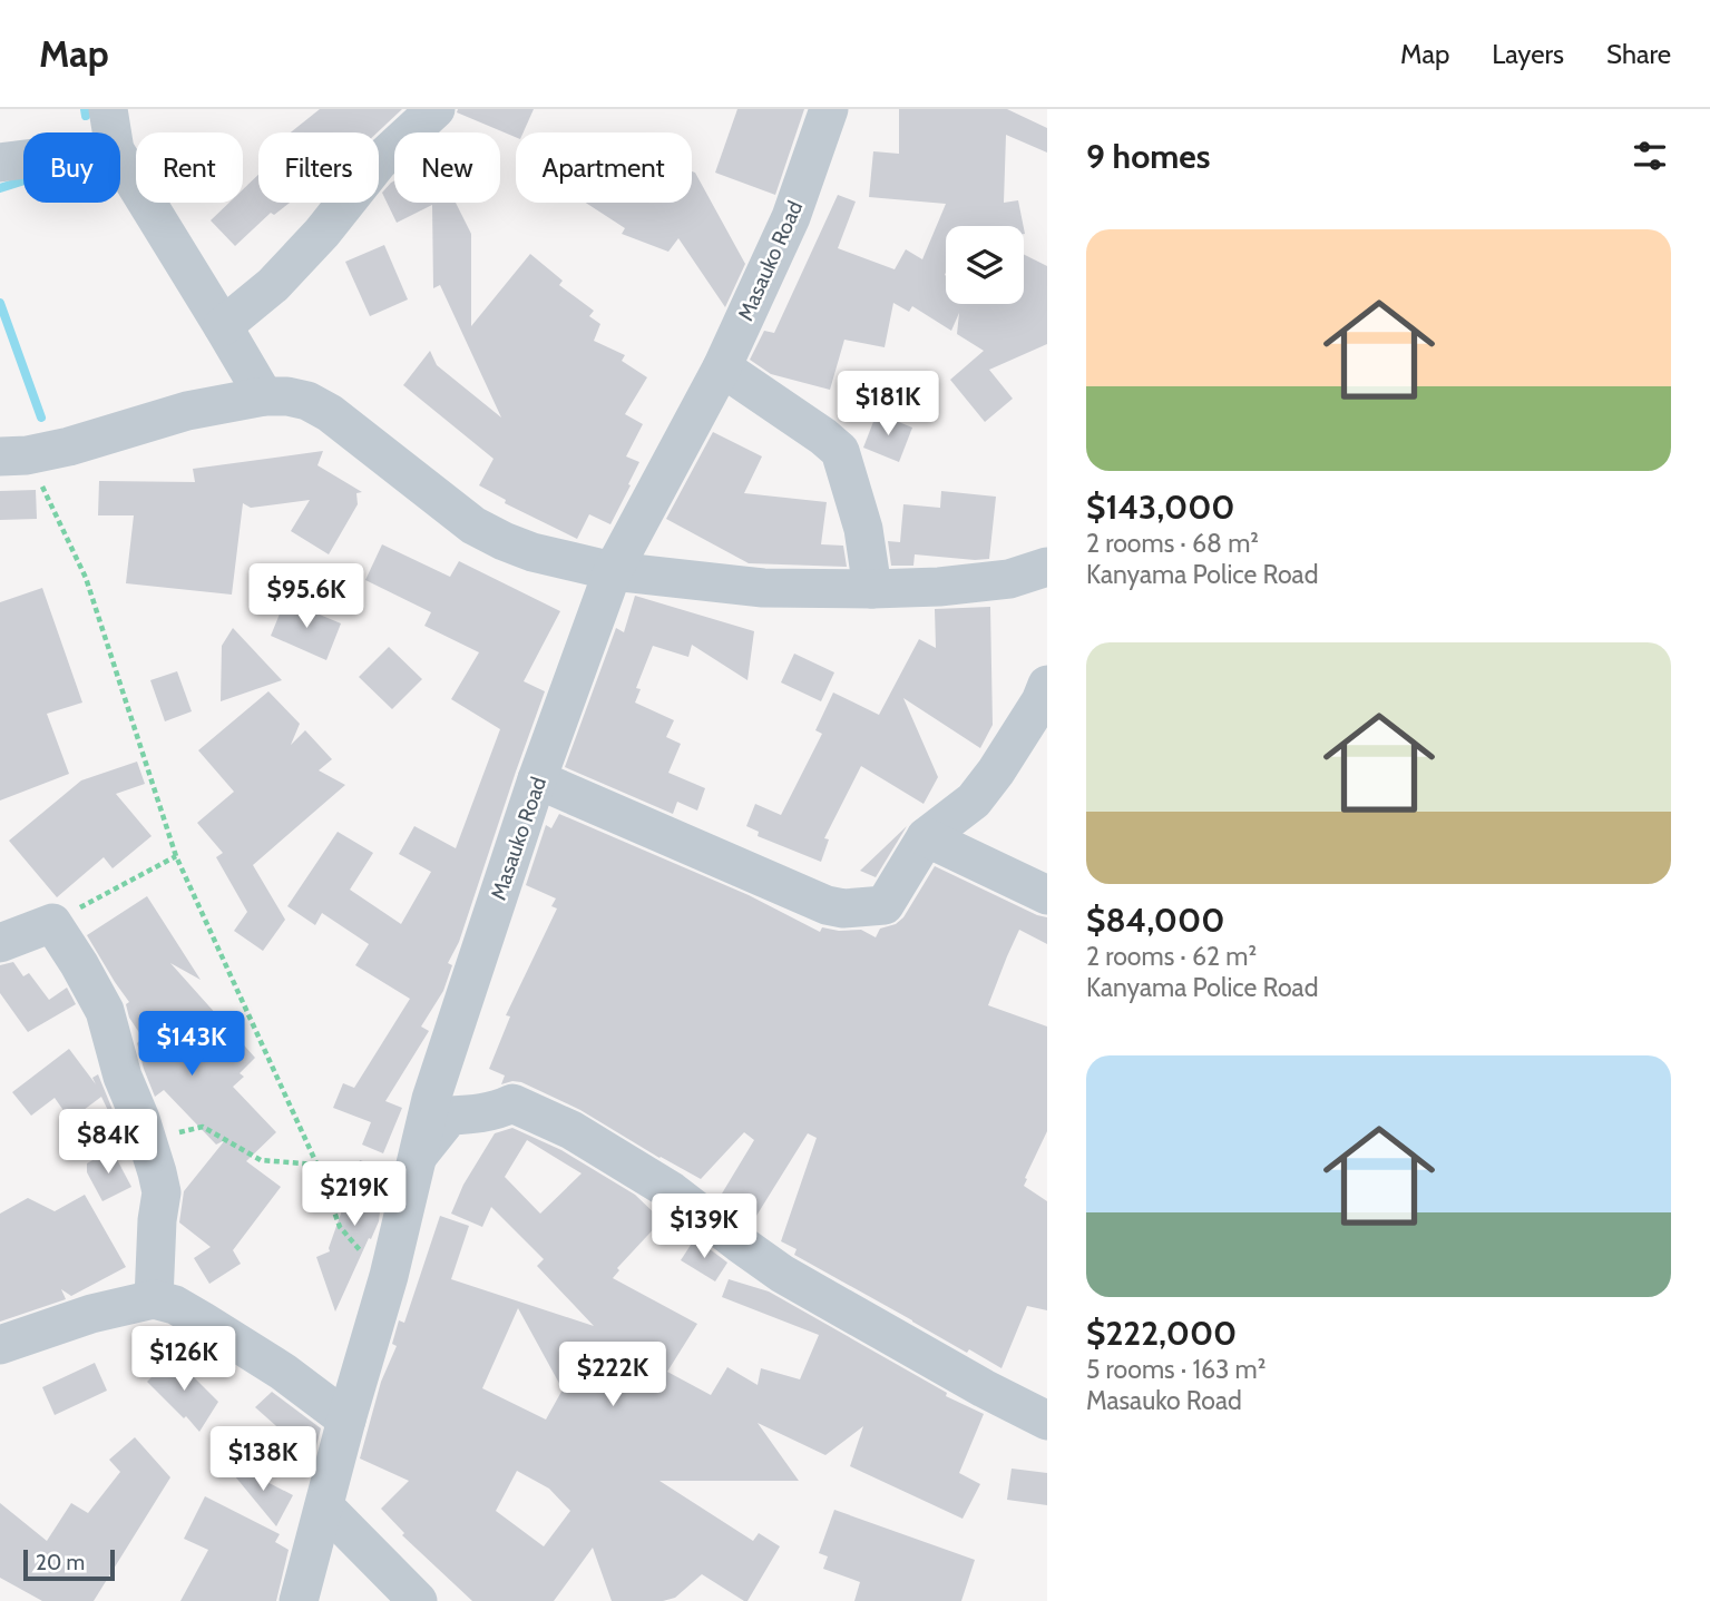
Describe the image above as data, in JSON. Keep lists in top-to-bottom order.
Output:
{
  "streets": {
    "street": ["Masauko Road"]
  },
  "scale_bar": "20 m",
  "page": {
    "header": "Map",
    "nav": ["Map", "Layers", "Share"],
    "heading": "9 homes",
    "chip": [
      "Buy",
      "Rent",
      "Filters",
      "New",
      "Apartment"
    ],
    "list": [
      {
        "name": "$143,000",
        "note": "2 rooms · 68 m² · Kanyama Police Road"
      },
      {
        "name": "$84,000",
        "note": "2 rooms · 62 m² · Kanyama Police Road"
      },
      {
        "name": "$222,000",
        "note": "5 rooms · 163 m² · Masauko Road"
      }
    ],
    "price": [
      "$181K",
      "$95.6K",
      "$143K",
      "$84K",
      "$219K",
      "$139K",
      "$126K",
      "$222K",
      "$138K"
    ],
    "scale": "20 m"
  }
}
